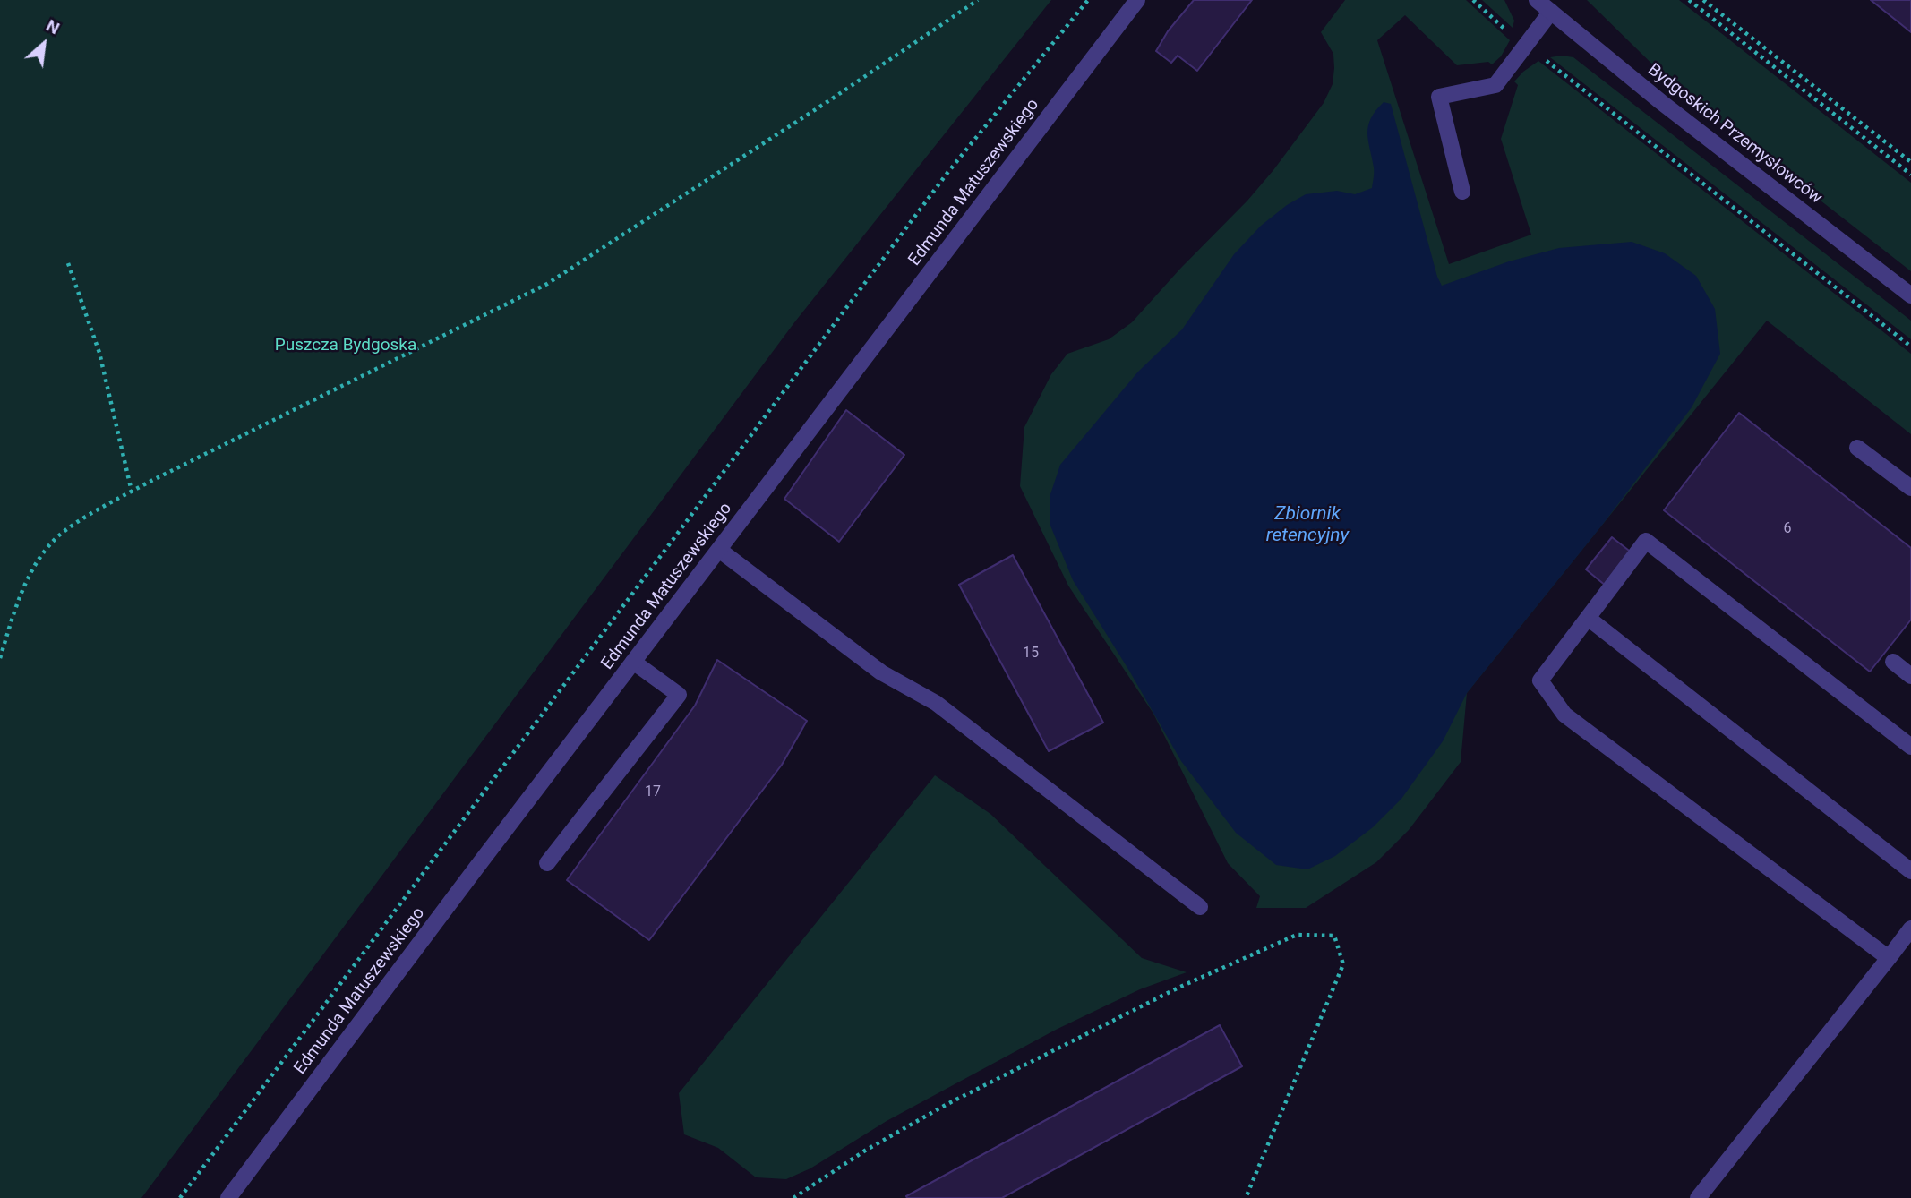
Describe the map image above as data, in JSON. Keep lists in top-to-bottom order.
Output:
{
  "streets": {
    "street": ["Bydgoskich Przemysłowców", "Edmunda Matuszewskiego"]
  },
  "water": ["Zbiornik retencyjny"],
  "parks": ["Puszcza Bydgoska"],
  "house_numbers": ["6", "15", "17"],
  "north": "top right"
}
